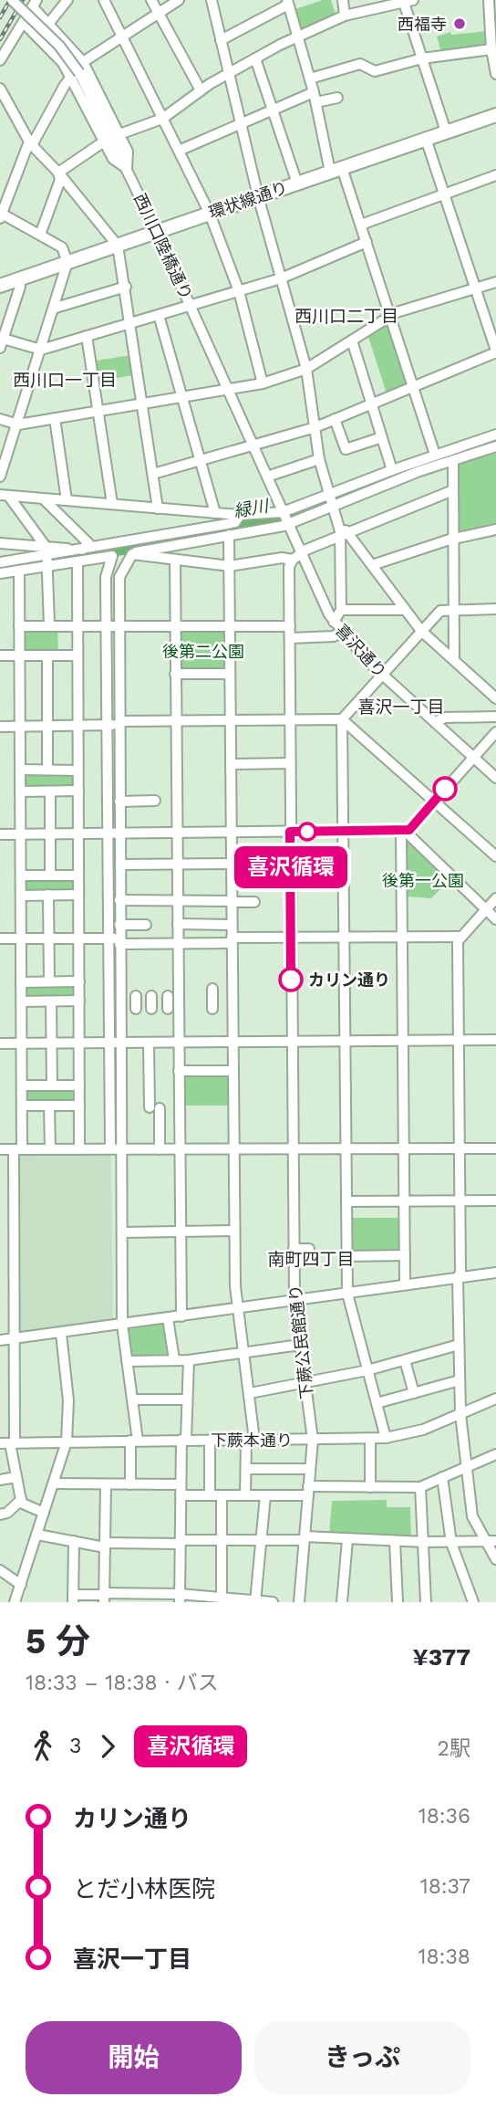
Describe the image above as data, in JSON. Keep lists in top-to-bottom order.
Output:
{
  "streets": {
    "main road": ["環状線通り"],
    "street": [
      "西川口陸橋通り",
      "喜沢通り",
      "下蕨公民館通り",
      "下蕨本通り"
    ]
  },
  "crossings": [
    ["環状線通り", "西川口陸橋通り"],
    ["西川口陸橋通り", "喜沢通り"],
    ["下蕨公民館通り", "下蕨本通り"]
  ],
  "districts": [
    "西川口二丁目",
    "西川口一丁目",
    "喜沢一丁目",
    "南町四丁目"
  ],
  "water": ["緑川"],
  "parks": ["後第二公園", "後第一公園"],
  "places": ["西福寺", "カリン通り"],
  "lines": ["bus line 喜沢循環"],
  "page": {
    "on_map": "喜沢循環",
    "heading": ["5 分", "18:33 – 18:38 · バス", "¥377"],
    "legs": ["3", "喜沢循環", "2駅"],
    "list": [
      {
        "name": "カリン通り",
        "value": "18:36"
      },
      {
        "name": "とだ小林医院",
        "value": "18:37"
      },
      {
        "name": "喜沢一丁目",
        "value": "18:38"
      }
    ],
    "buttons": ["開始", "きっぷ"]
  }
}
